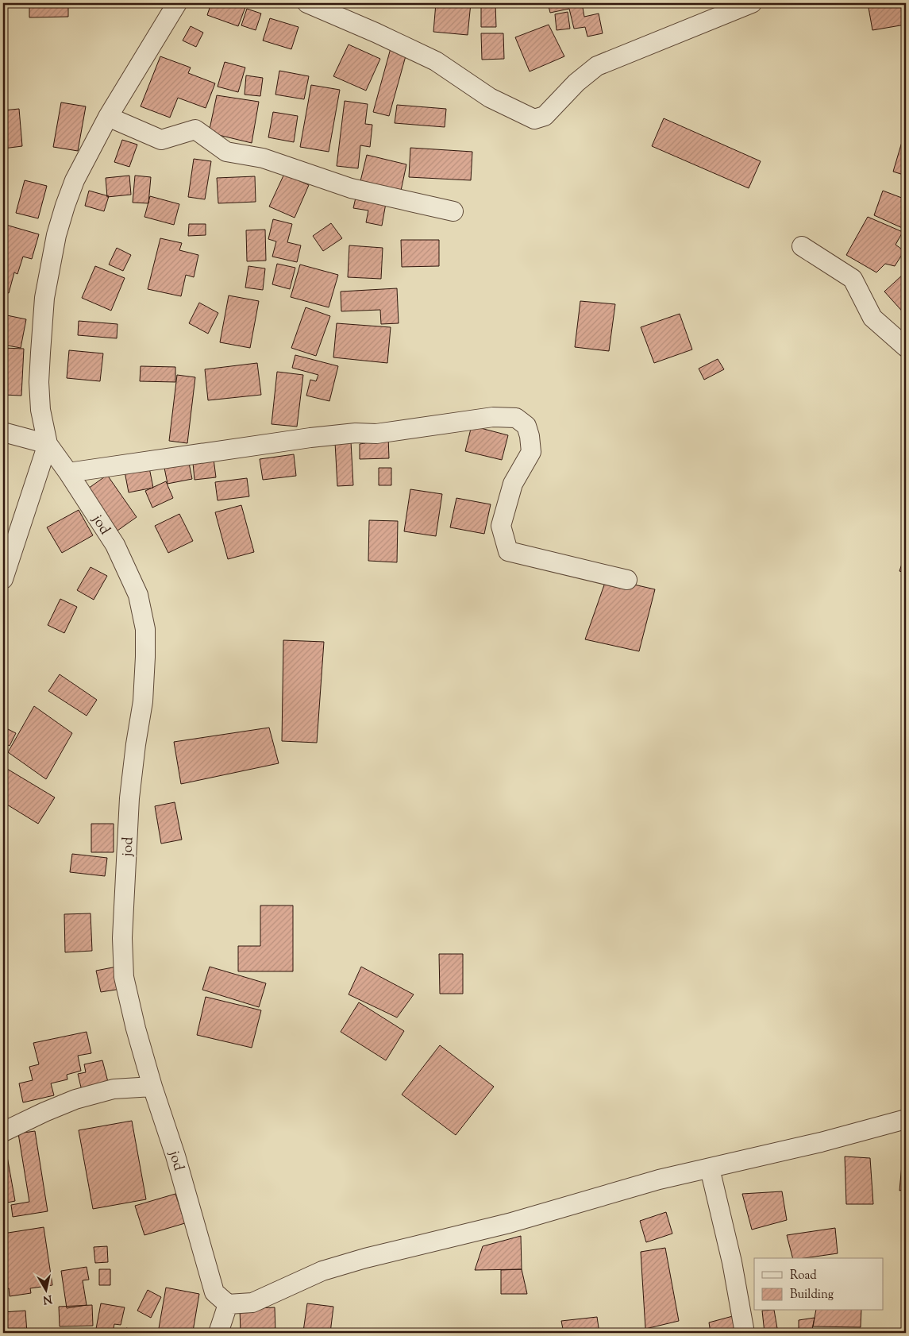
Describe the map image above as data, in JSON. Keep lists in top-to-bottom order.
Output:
{
  "streets": {
    "street": ["jod"]
  },
  "legend": ["Road", "Building"],
  "north": "bottom"
}
